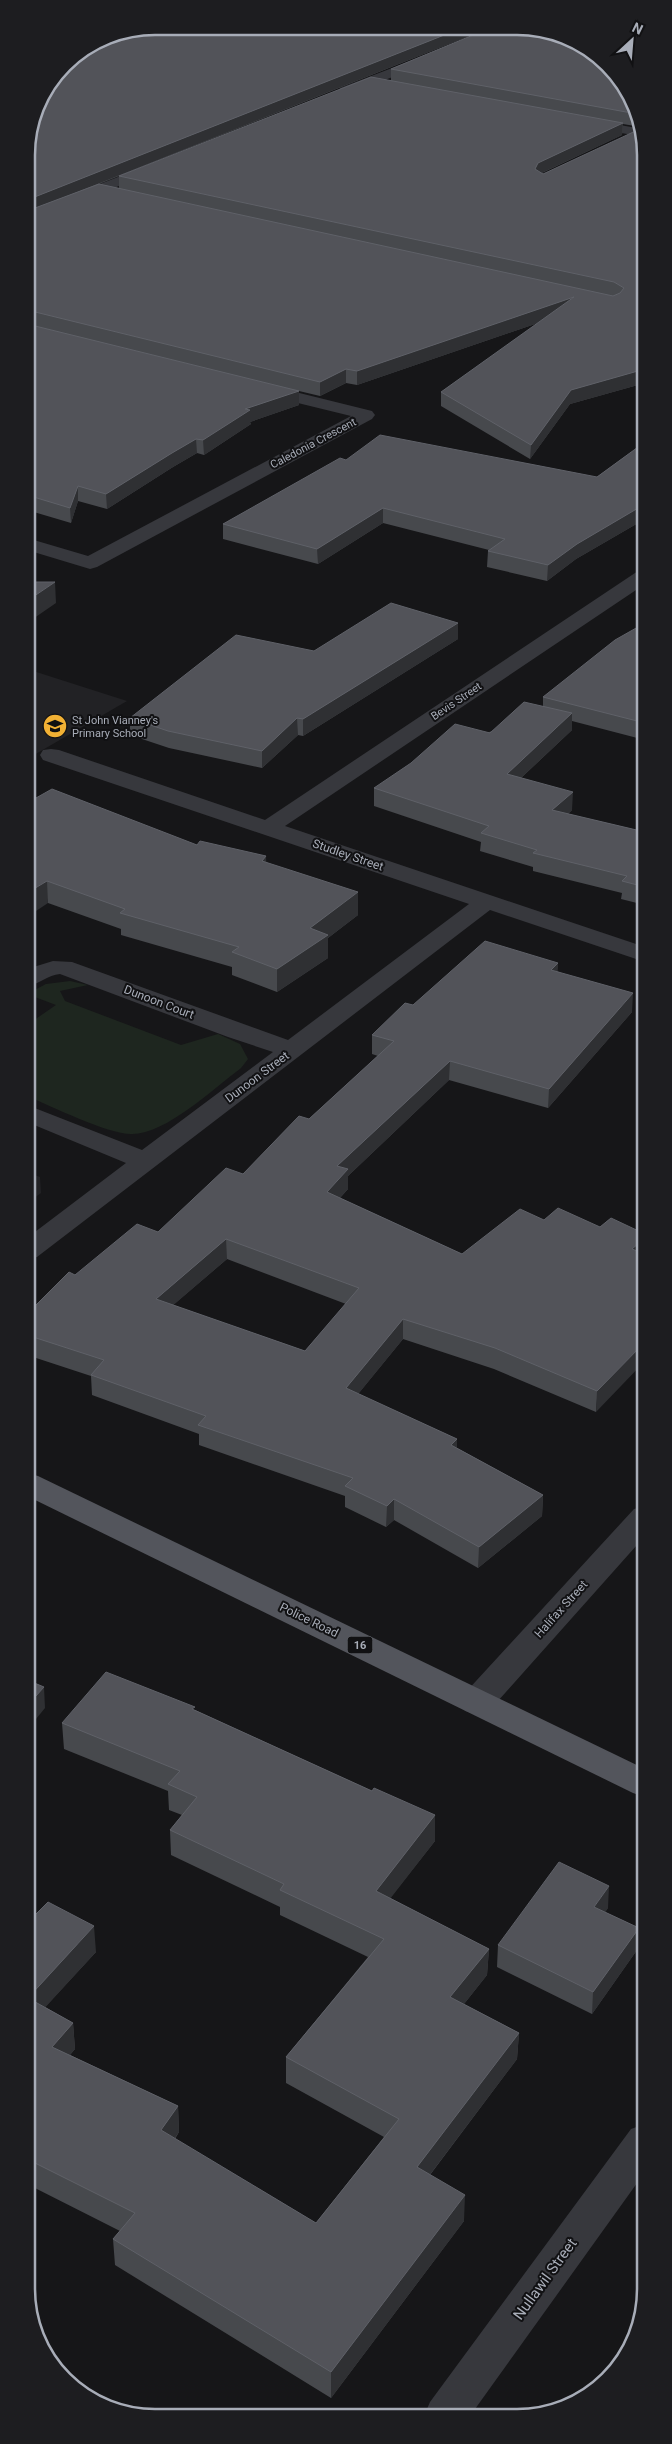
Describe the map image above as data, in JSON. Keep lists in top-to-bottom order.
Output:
{
  "streets": {
    "main road": ["Police Road", "16"],
    "street": [
      "Caledonia Crescent",
      "Bevis Street",
      "Studley Street",
      "Dunoon Court",
      "Dunoon Street",
      "Halifax Street",
      "Nullawil Street"
    ]
  },
  "crossings": [
    ["Bevis Street", "Studley Street"],
    ["Studley Street", "Dunoon Street"],
    ["Dunoon Court", "Dunoon Street"],
    ["Halifax Street", "Police Road"]
  ],
  "places": {
    "school or university": ["St John Vianney's Primary School"]
  },
  "north": "top right"
}
